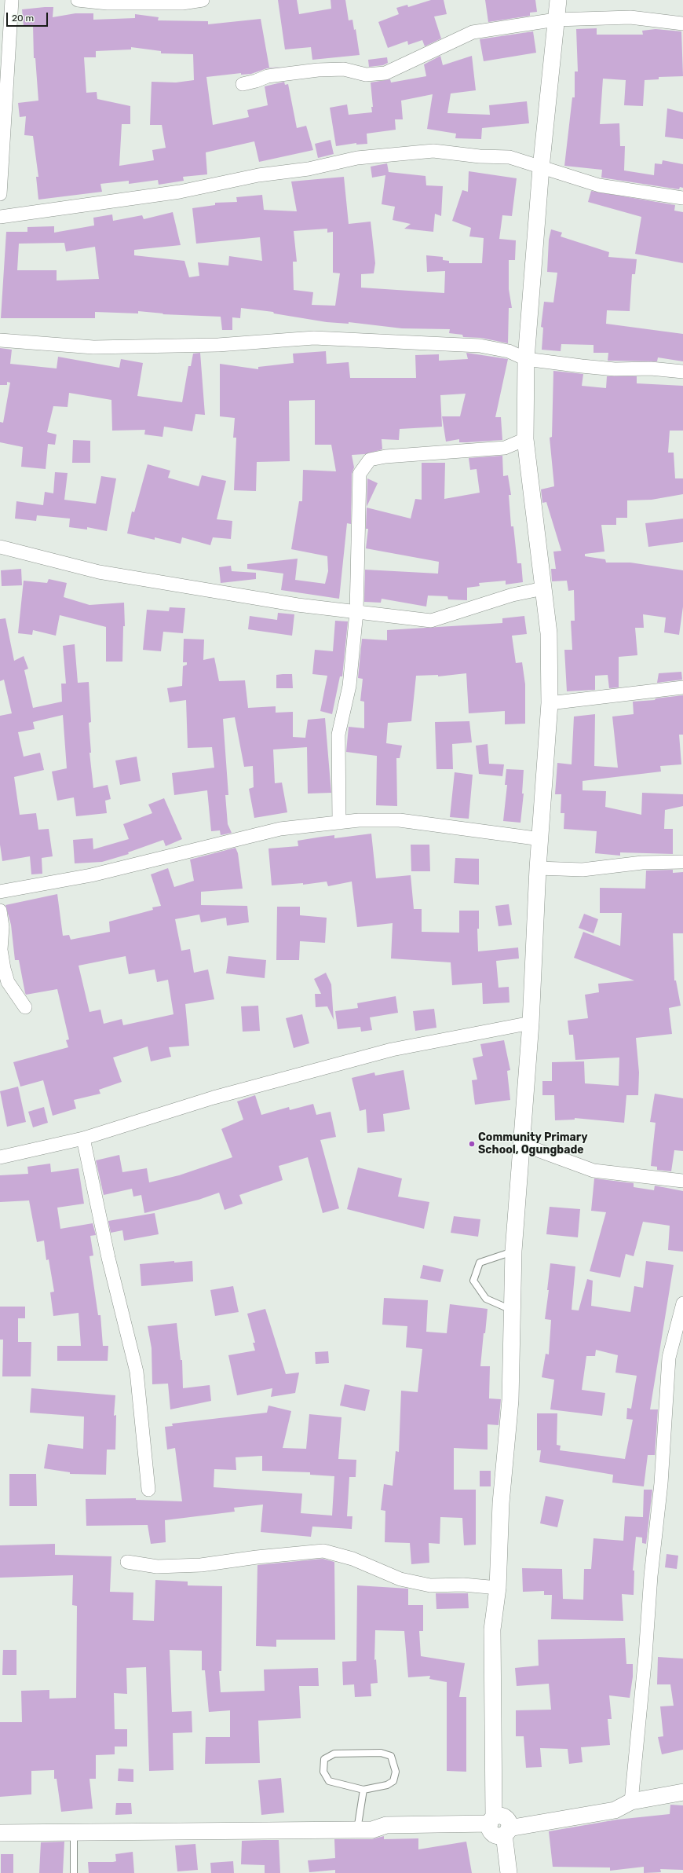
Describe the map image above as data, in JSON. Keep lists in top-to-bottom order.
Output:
{
  "places": ["Community Primary School, Ogungbade"],
  "scale_bar": "20 m"
}
